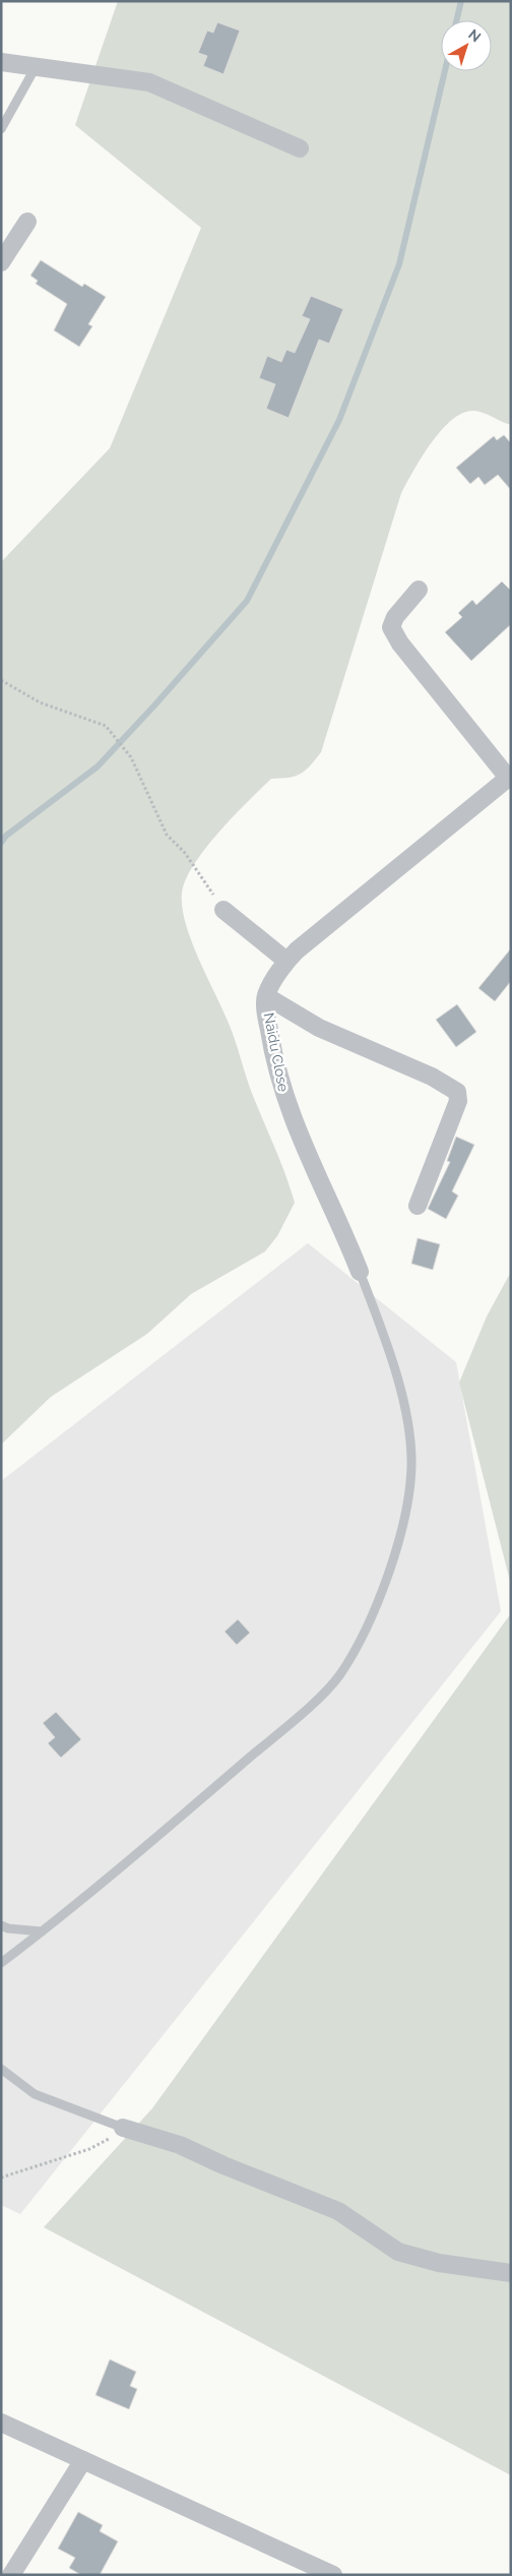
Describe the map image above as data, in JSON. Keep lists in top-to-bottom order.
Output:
{
  "streets": {
    "street": ["Naidu Close"]
  },
  "north": "top right"
}
